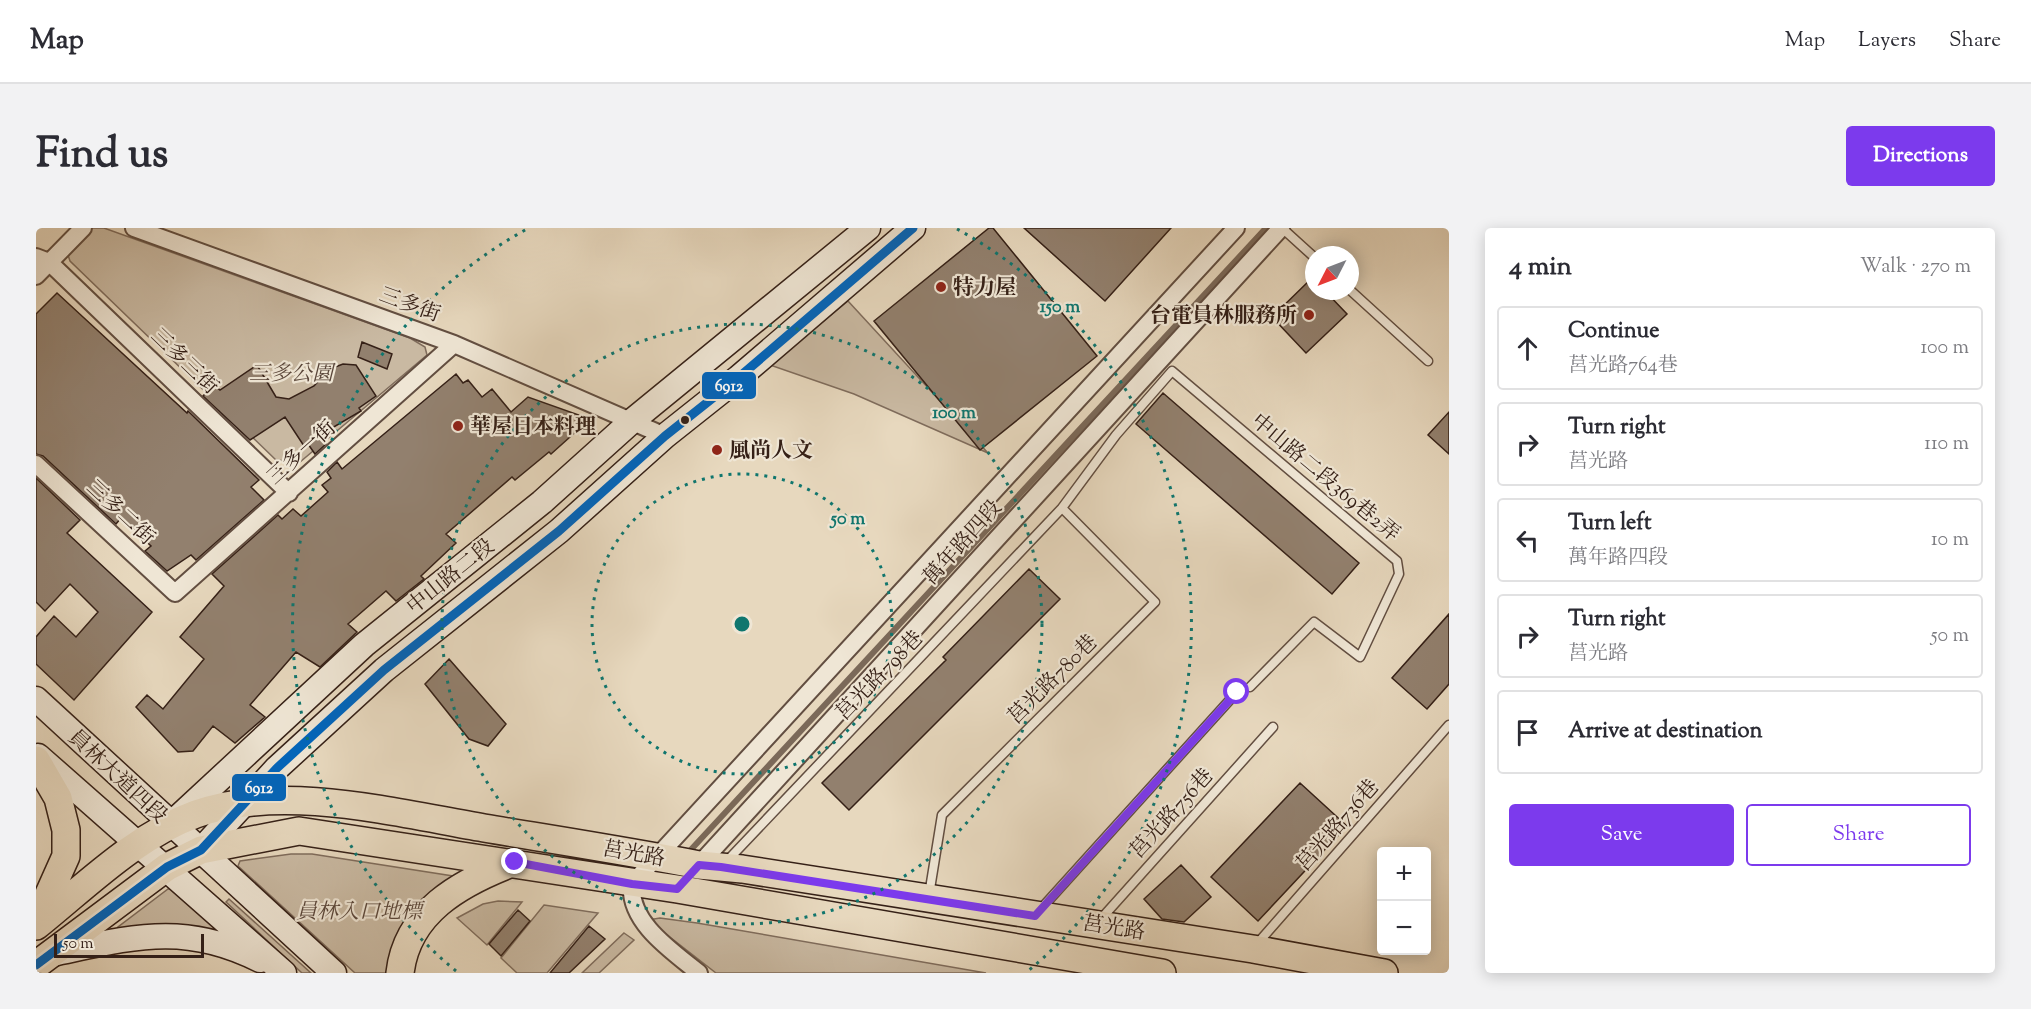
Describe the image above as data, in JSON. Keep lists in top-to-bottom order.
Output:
{
  "streets": {
    "main road": ["中山路二段", "莒光路"],
    "street": [
      "三多街",
      "三多三街",
      "三多一街",
      "三多二街",
      "萬年路四段",
      "員林大道四段"
    ],
    "lane": [
      "中山路二段369巷2弄",
      "莒光路798巷",
      "莒光路780巷",
      "莒光路756巷",
      "莒光路736巷"
    ]
  },
  "crossings": [
    ["三多街", "三多一街"],
    ["三多街", "中山路二段"],
    ["三多三街", "三多一街"],
    ["三多一街", "三多二街"],
    ["中山路二段369巷2弄", "莒光路798巷"],
    ["中山路二段369巷2弄", "莒光路780巷"],
    ["萬年路四段", "莒光路798巷"],
    ["萬年路四段", "莒光路"],
    ["中山路二段", "員林大道四段"],
    ["中山路二段", "莒光路"],
    ["莒光路798巷", "莒光路780巷"],
    ["莒光路798巷", "莒光路"],
    ["莒光路780巷", "莒光路"],
    ["員林大道四段", "莒光路"],
    ["莒光路756巷", "莒光路"],
    ["莒光路736巷", "莒光路"]
  ],
  "parks": ["三多公園", "員林入口地標"],
  "places": [
    "特力屋",
    "台電員林服務所",
    "華屋日本料理",
    "風尚人文"
  ],
  "lines": ["transit line 6912"],
  "scale_bar": "50 m",
  "north": "bottom left",
  "page": {
    "header": "Map",
    "nav": ["Map", "Layers", "Share"],
    "title": "Find us",
    "buttons": [
      "Directions",
      ["Save", "Share"]
    ],
    "heading": ["4 min", "Walk · 270 m"],
    "list": [
      ["Continue", "莒光路764巷", "100 m"],
      ["Turn right", "莒光路", "110 m"],
      ["Turn left", "萬年路四段", "10 m"],
      ["Turn right", "莒光路", "50 m"],
      "Arrive at destination"
    ],
    "map_buttons": ["+", "−"],
    "scale": "50 m"
  },
  "rings": ["150 m", "100 m", "50 m"]
}
